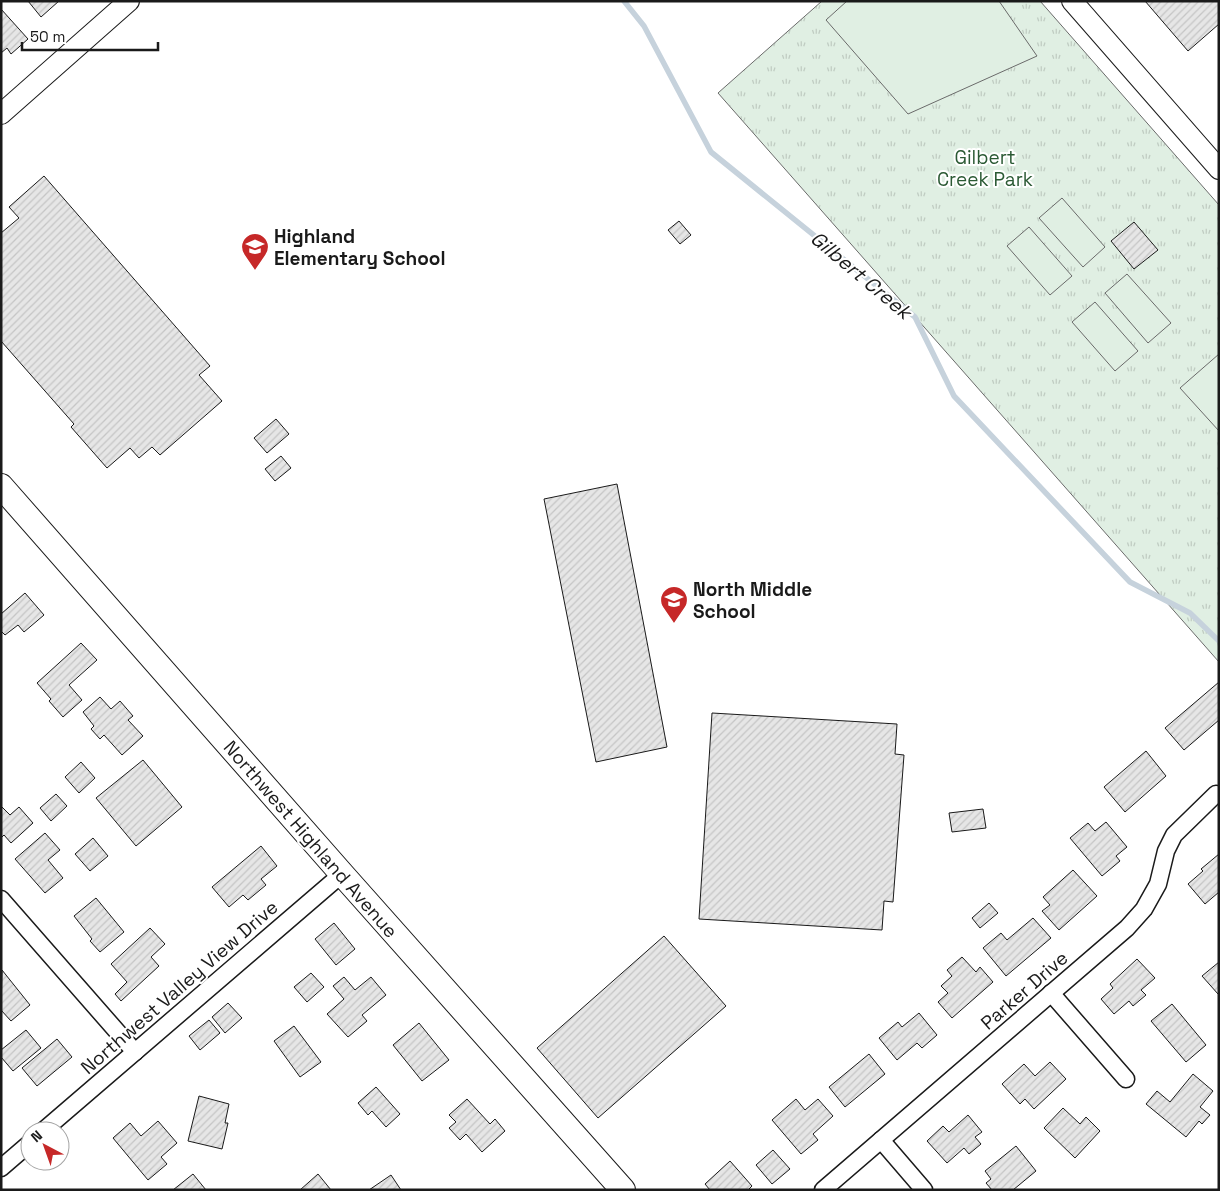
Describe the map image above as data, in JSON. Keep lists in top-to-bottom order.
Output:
{
  "streets": {
    "main road": ["Northwest Highland Avenue"],
    "street": ["Northwest Valley View Drive", "Parker Drive"]
  },
  "crossings": [
    ["Northwest Highland Avenue", "Northwest Valley View Drive"]
  ],
  "water": ["Gilbert Creek"],
  "parks": ["Gilbert Creek Park"],
  "places": {
    "school or university": ["Highland Elementary School", "North Middle School"]
  },
  "scale_bar": "50 m",
  "north": "top left"
}
